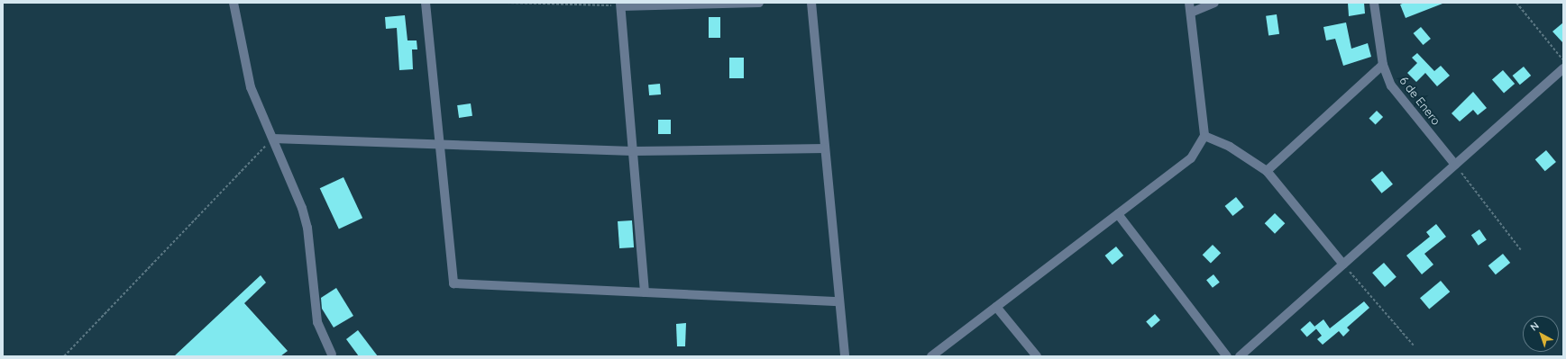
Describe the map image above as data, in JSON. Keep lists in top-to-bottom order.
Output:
{
  "streets": {
    "street": ["6 de Enero"]
  },
  "north": "top left"
}
